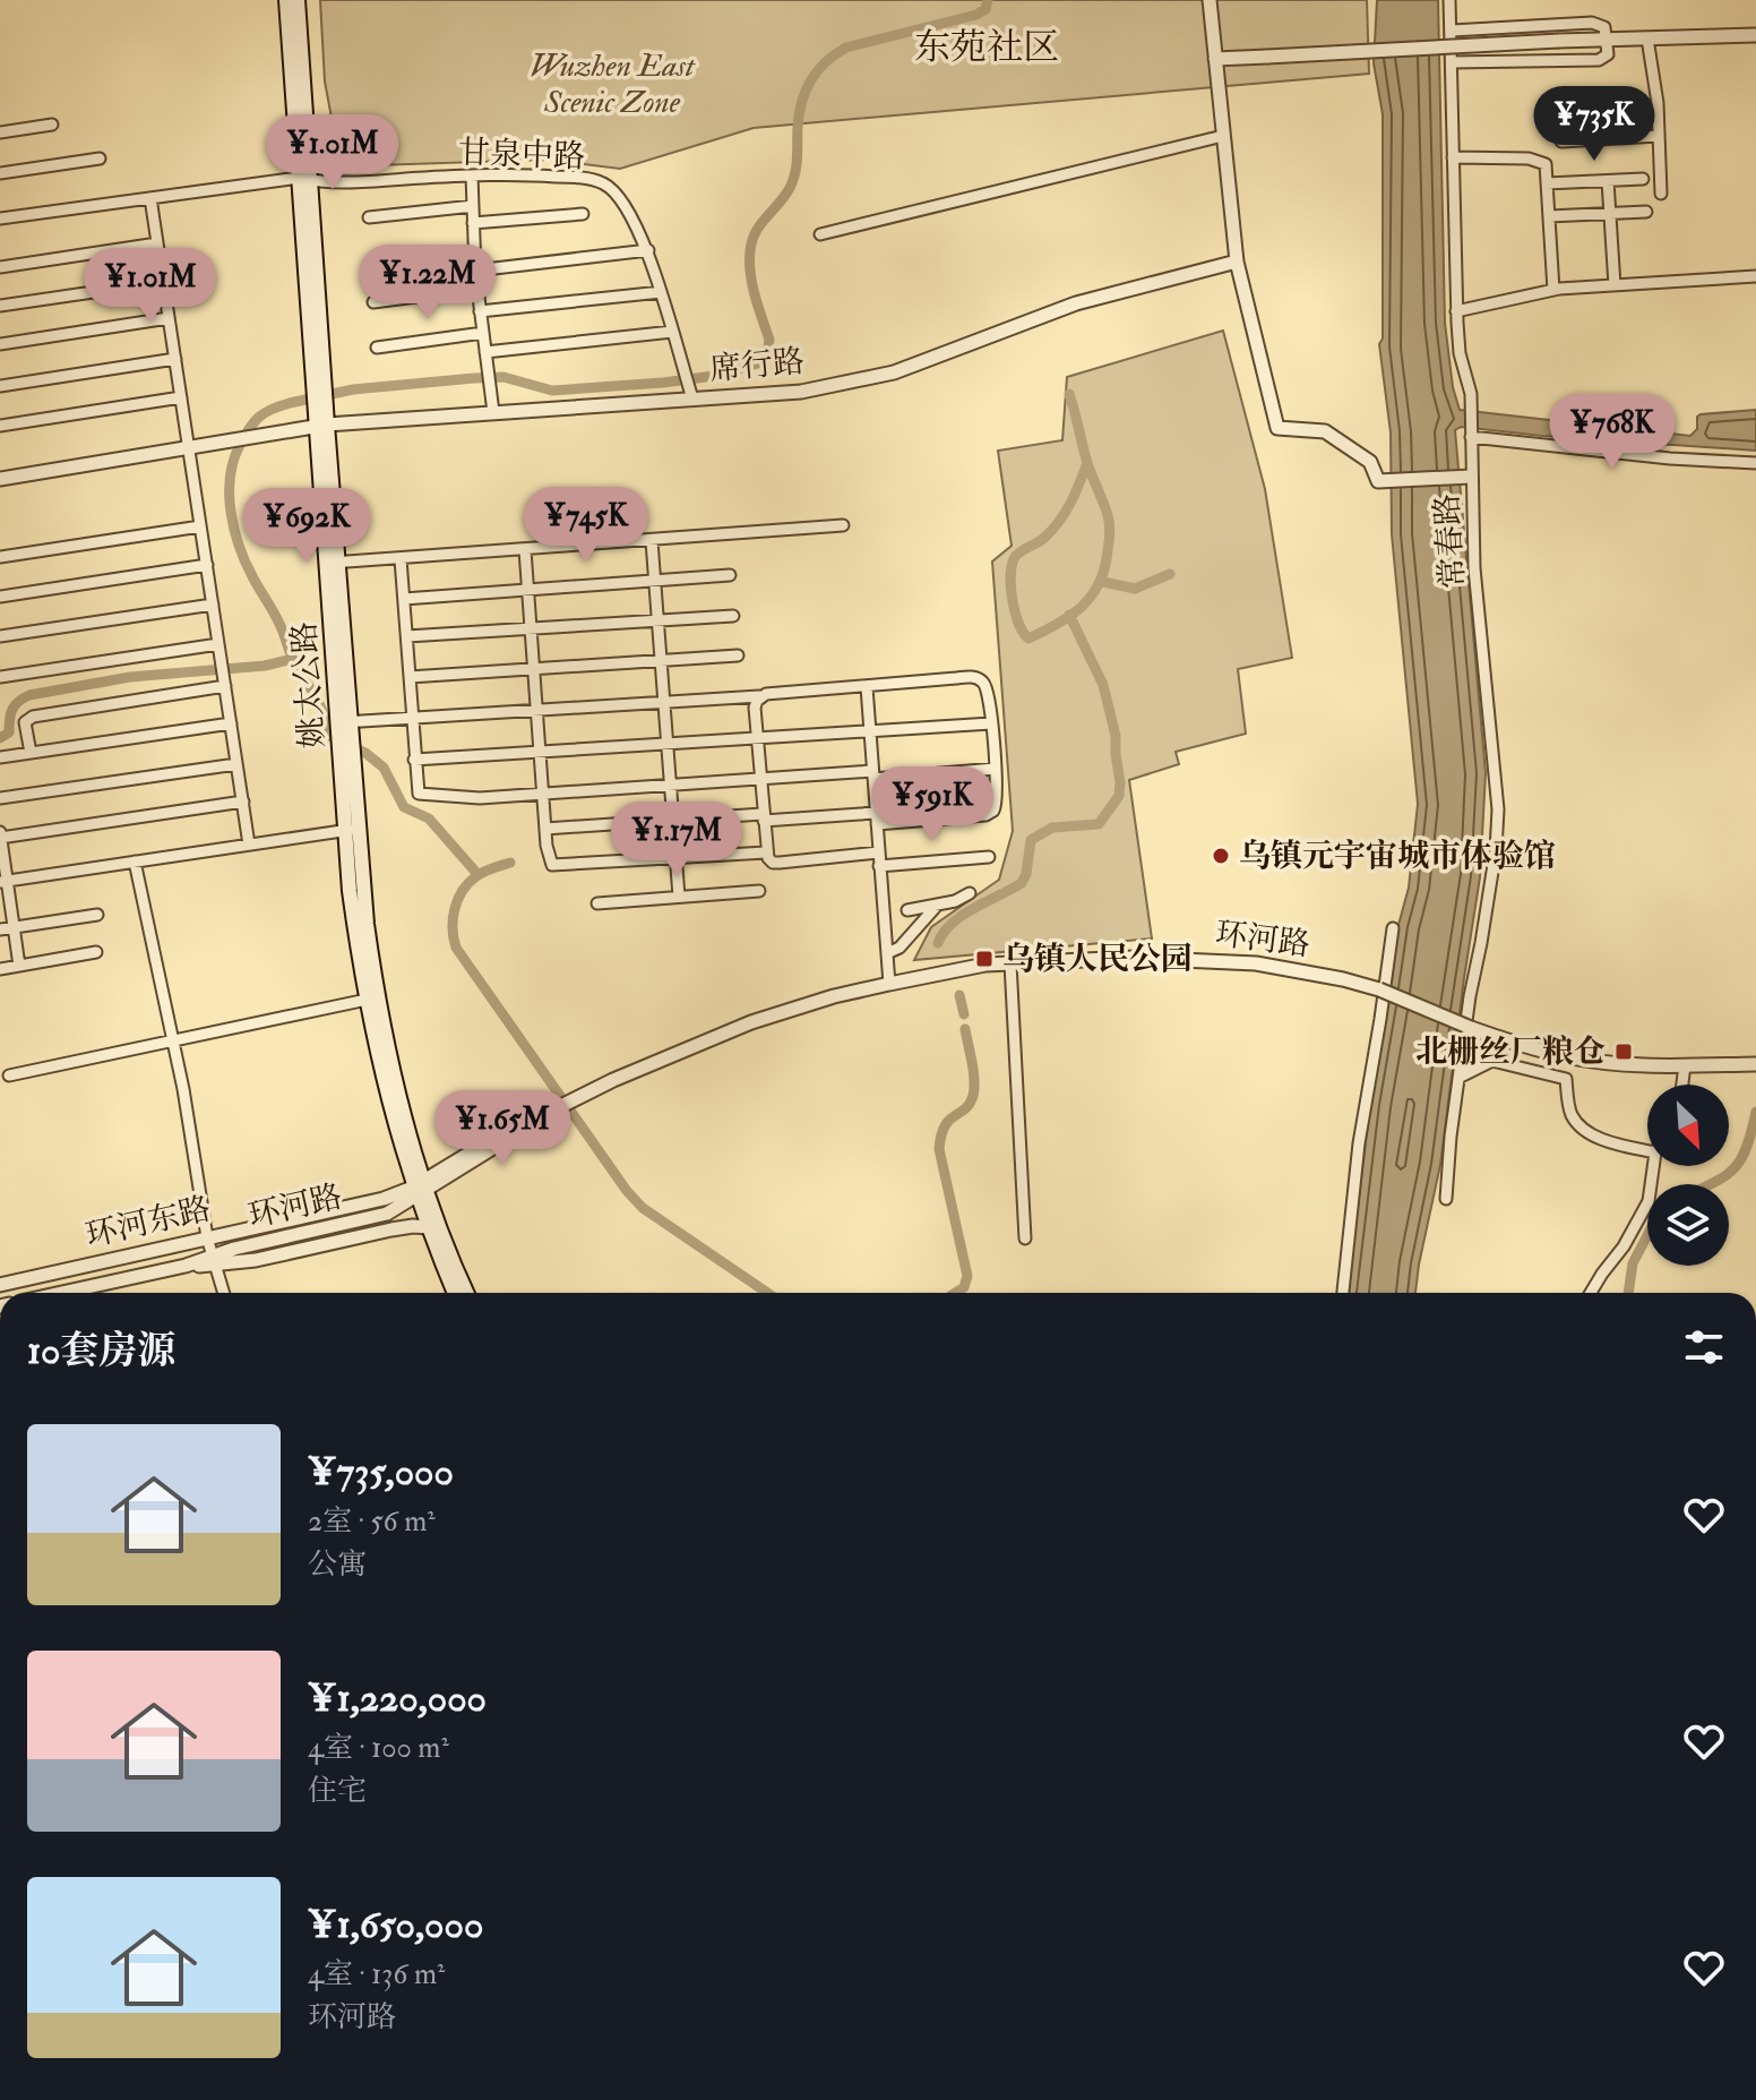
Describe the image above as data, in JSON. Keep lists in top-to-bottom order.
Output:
{
  "streets": {
    "main road": ["姚太公路"],
    "street": [
      "甘泉中路",
      "席行路",
      "常春路",
      "环河路",
      "环河东路"
    ]
  },
  "crossings": [
    ["甘泉中路", "席行路"],
    ["甘泉中路", "姚太公路"],
    ["席行路", "姚太公路"],
    ["姚太公路", "环河路"],
    ["姚太公路", "环河东路"],
    ["环河路", "环河东路"]
  ],
  "districts": ["东苑社区"],
  "parks": ["Wuzhen East Scenic Zone"],
  "places": {
    "other": ["乌镇元宇宙城市体验馆"],
    "transit": ["乌镇人民公园", "北栅丝厂粮仓"]
  },
  "north": "bottom right",
  "page": {
    "price": [
      "¥735K",
      "¥1.01M",
      "¥1.22M",
      "¥1.01M",
      "¥768K",
      "¥745K",
      "¥692K",
      "¥591K",
      "¥1.17M",
      "¥1.65M"
    ],
    "heading": "10套房源",
    "list": [
      {
        "name": "¥735,000",
        "note": "2室 · 56 m² · 公寓"
      },
      {
        "name": "¥1,220,000",
        "note": "4室 · 100 m² · 住宅"
      },
      {
        "name": "¥1,650,000",
        "note": "4室 · 136 m² · 环河路"
      }
    ]
  }
}
